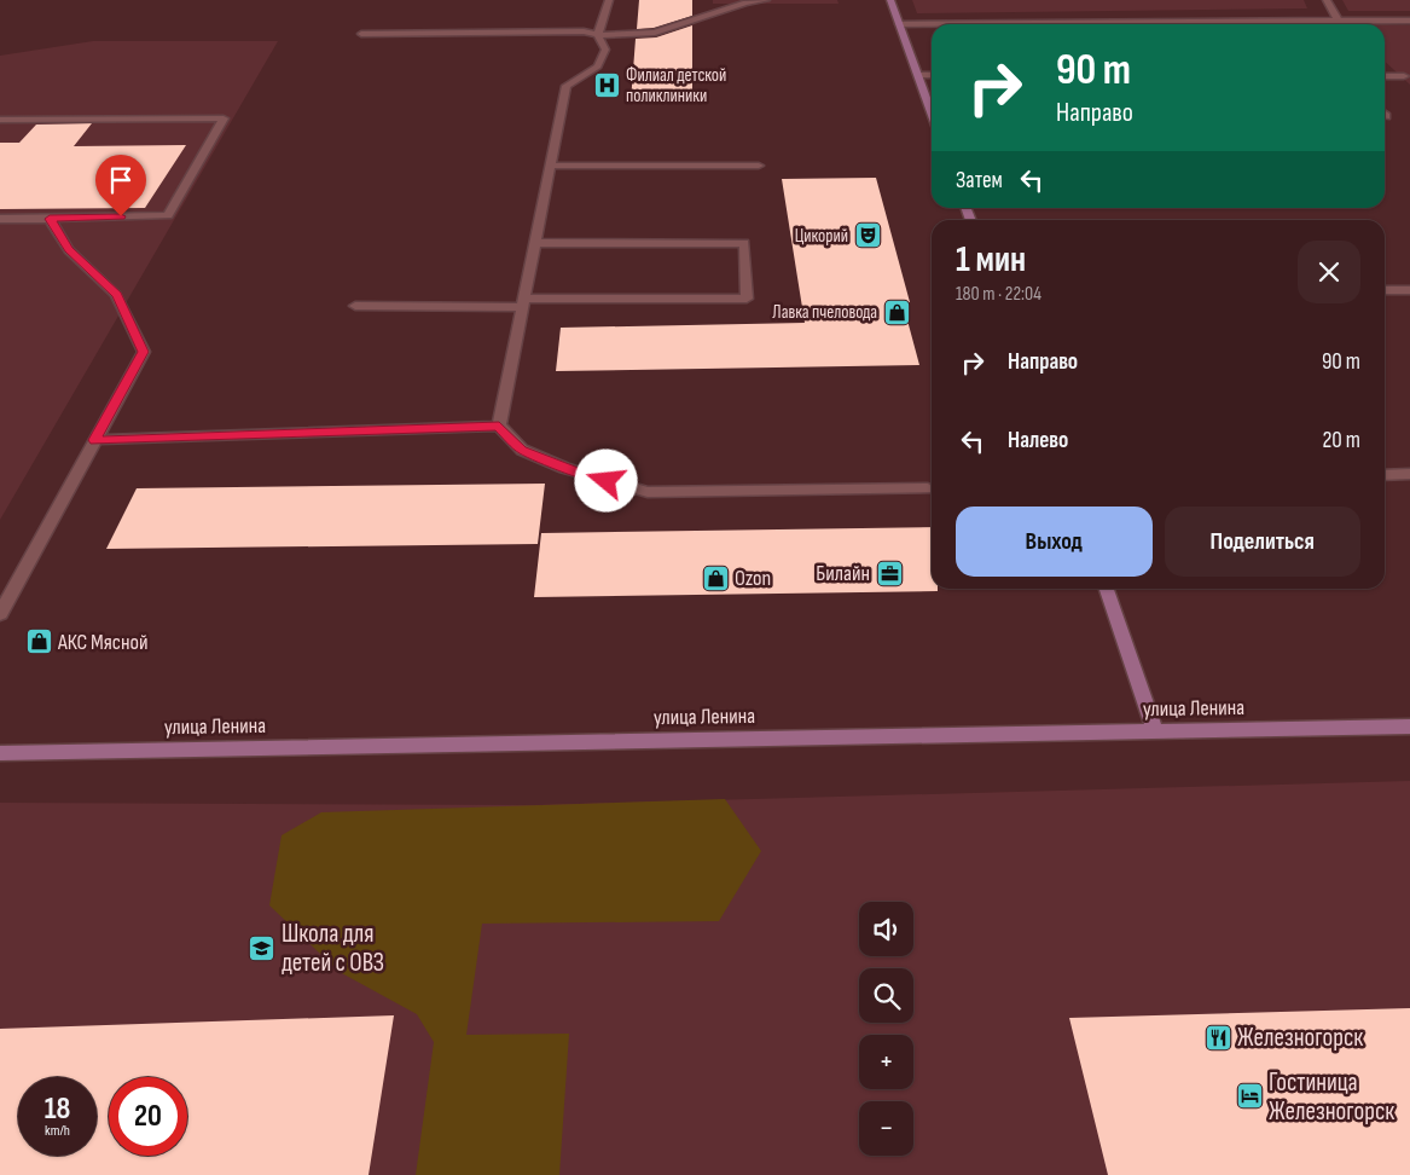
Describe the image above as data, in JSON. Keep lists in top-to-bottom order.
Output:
{
  "streets": {
    "main road": ["улица Ленина"]
  },
  "places": {
    "hospital": ["Филиал детской поликлиники"],
    "theatre": ["Цикорий"],
    "shop": ["Лавка пчеловода", "Ozon", "АКС Мясной"],
    "office": ["Билайн"],
    "school or university": ["Школа для детей с ОВЗ"],
    "restaurant": ["Железногорск"],
    "hotel": ["Гостиница Железногорск"]
  },
  "page": {
    "turn": ["90 m", "Направо"],
    "then": "Затем",
    "heading": ["1 мин", "180 m · 22:04"],
    "list": [
      {
        "name": "Направо",
        "value": "90 m"
      },
      {
        "name": "Налево",
        "value": "20 m"
      }
    ],
    "buttons": ["Выход", "Поделиться"],
    "map_buttons": ["+", "−"],
    "speed": "18 km/h",
    "limit": "20"
  }
}
